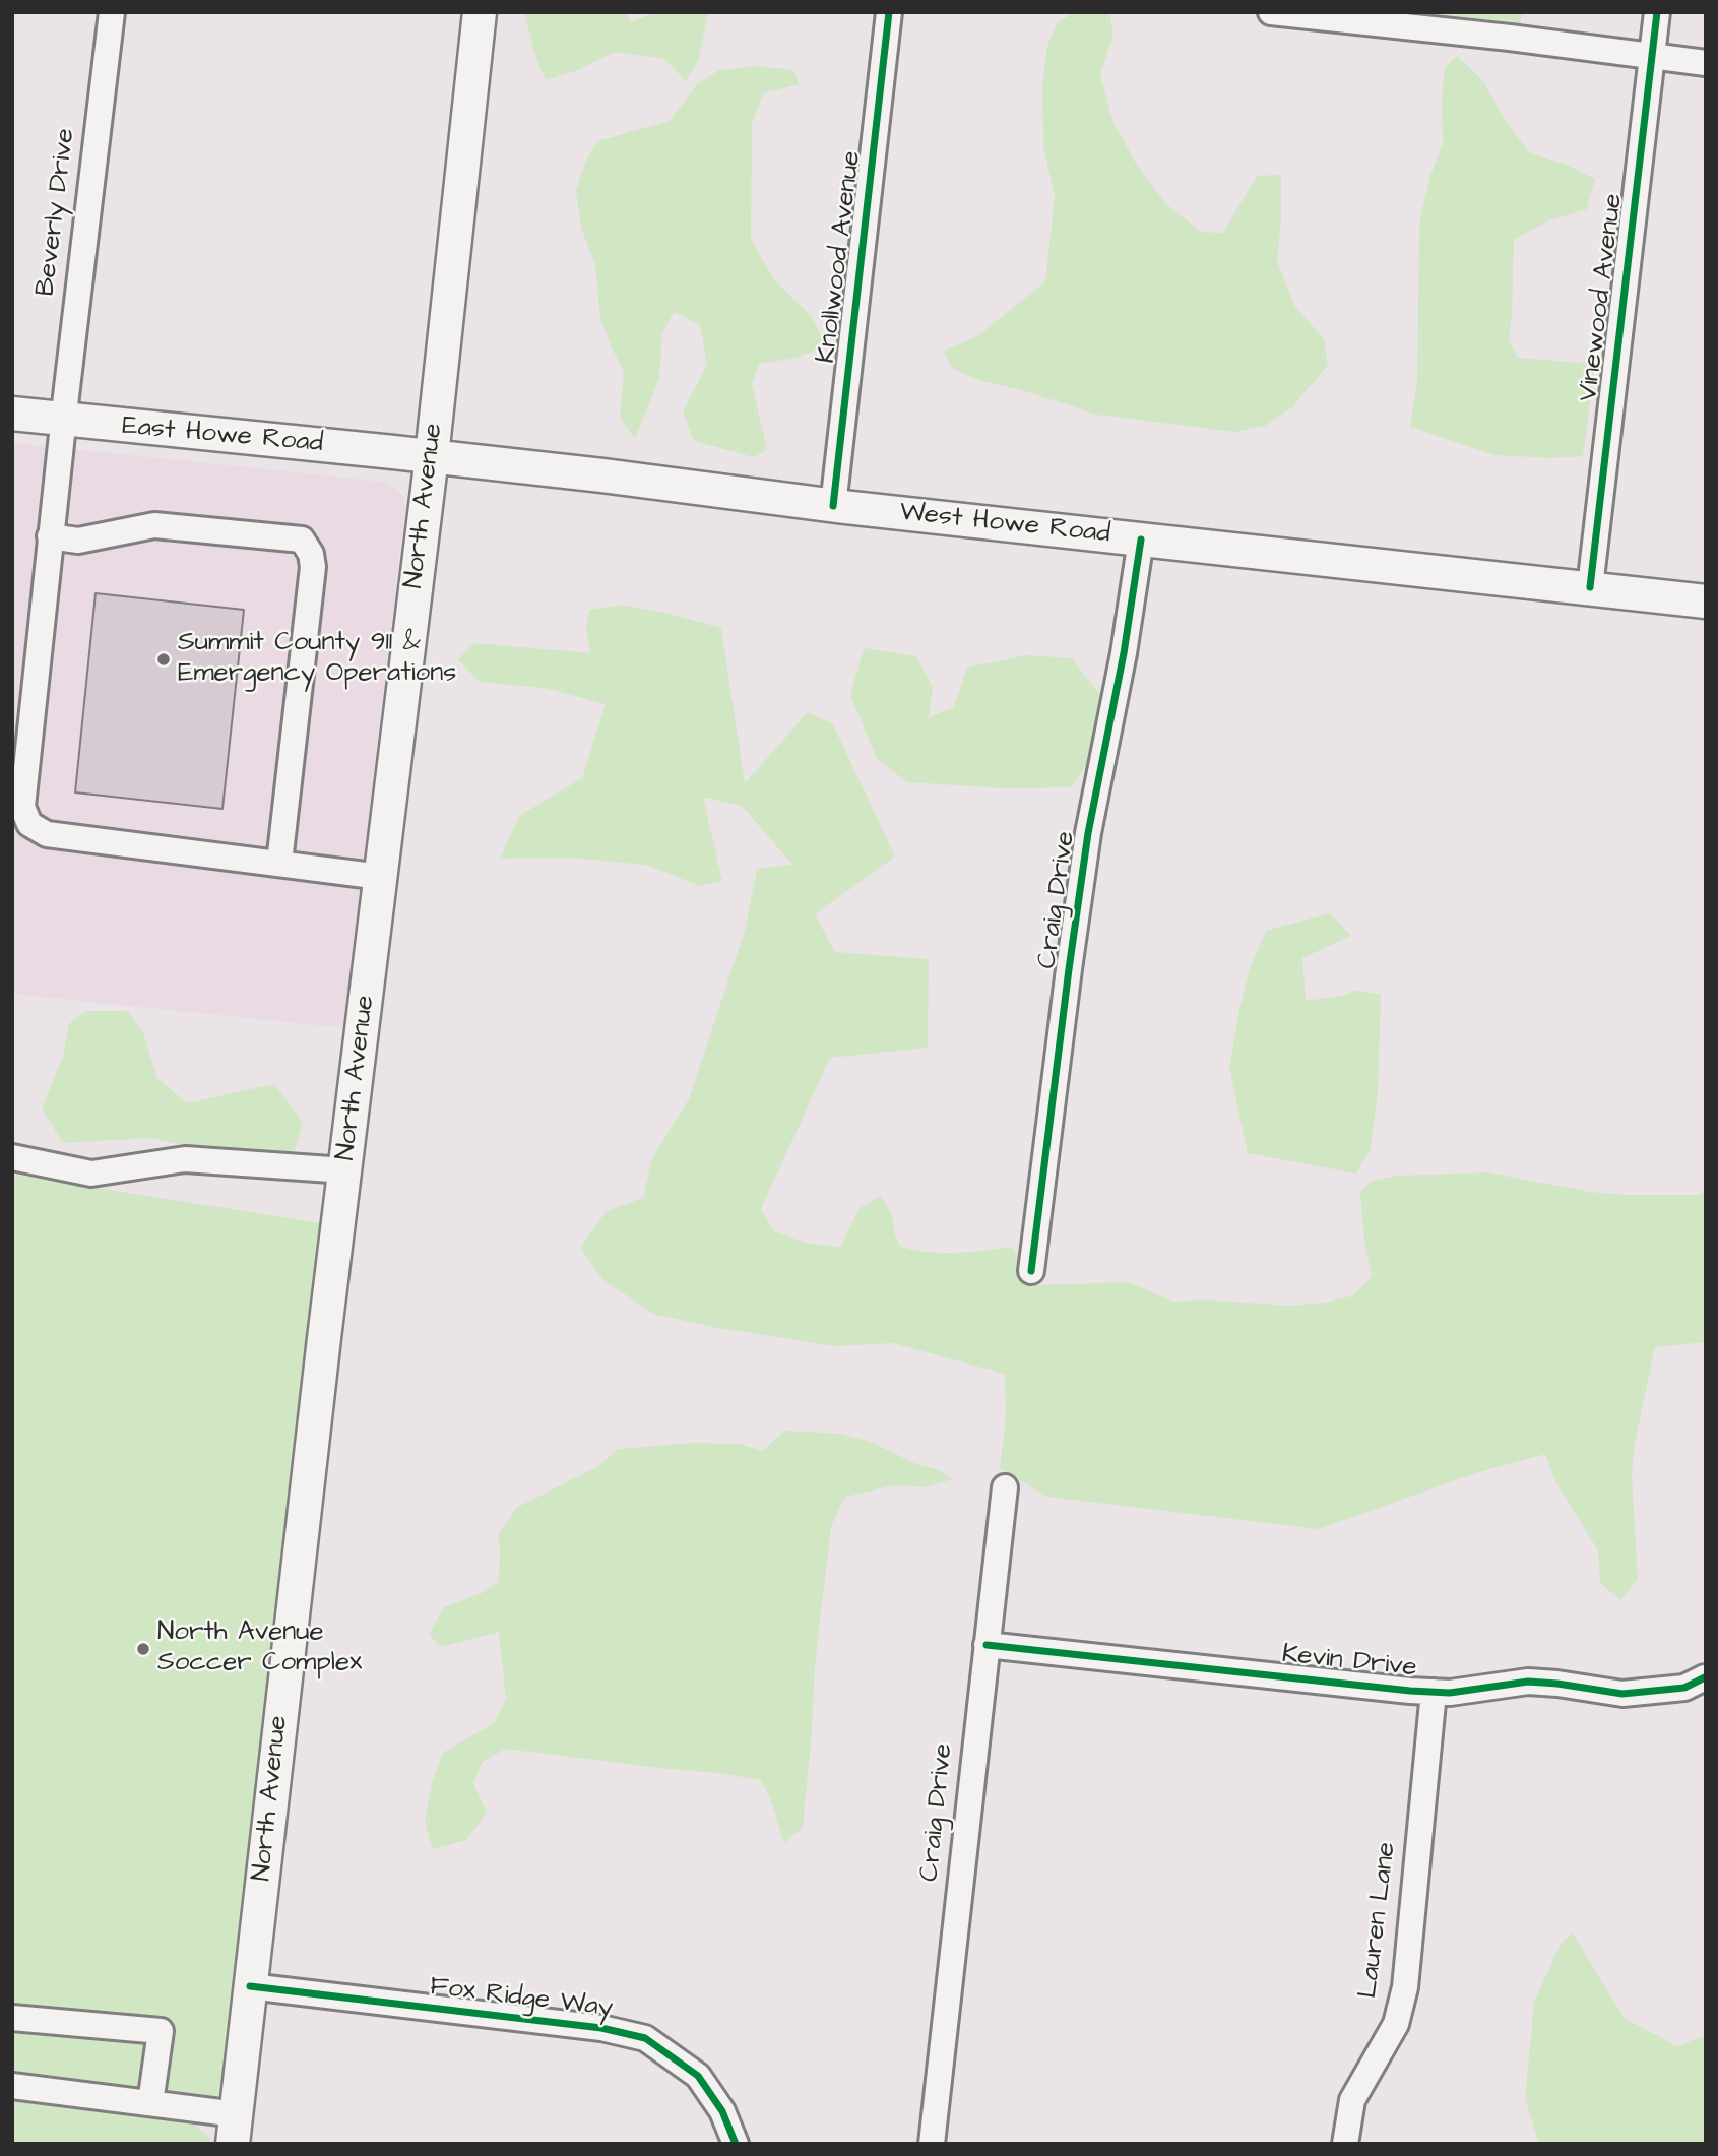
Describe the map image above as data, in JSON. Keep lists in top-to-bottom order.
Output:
{
  "streets": {
    "main road": ["East Howe Road", "North Avenue", "West Howe Road"],
    "street": [
      "Beverly Drive",
      "Knollwood Avenue",
      "Vinewood Avenue",
      "Craig Drive",
      "Kevin Drive",
      "Lauren Lane",
      "Fox Ridge Way"
    ]
  },
  "crossings": [
    ["Beverly Drive", "East Howe Road"],
    ["Beverly Drive", "North Avenue"],
    ["Knollwood Avenue", "West Howe Road"],
    ["Vinewood Avenue", "West Howe Road"],
    ["East Howe Road", "North Avenue"],
    ["East Howe Road", "West Howe Road"],
    ["North Avenue", "West Howe Road"],
    ["North Avenue", "Fox Ridge Way"],
    ["West Howe Road", "Craig Drive"],
    ["Craig Drive", "Kevin Drive"],
    ["Kevin Drive", "Lauren Lane"]
  ],
  "places": ["Summit County 911 & Emergency Operations", "North Avenue Soccer Complex"]
}
